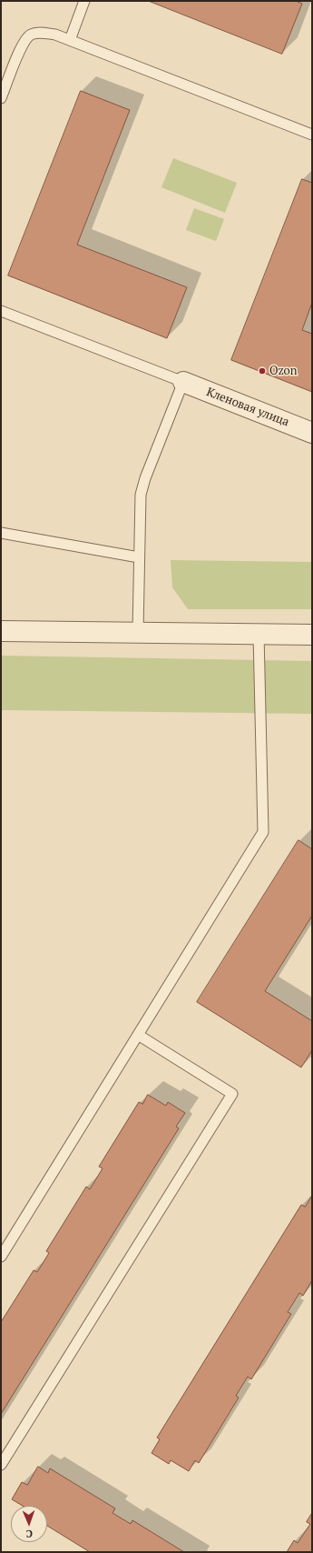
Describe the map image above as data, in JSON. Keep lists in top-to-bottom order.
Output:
{
  "streets": {
    "street": ["Кленовая улица"]
  },
  "places": ["Ozon"],
  "north": "bottom"
}
